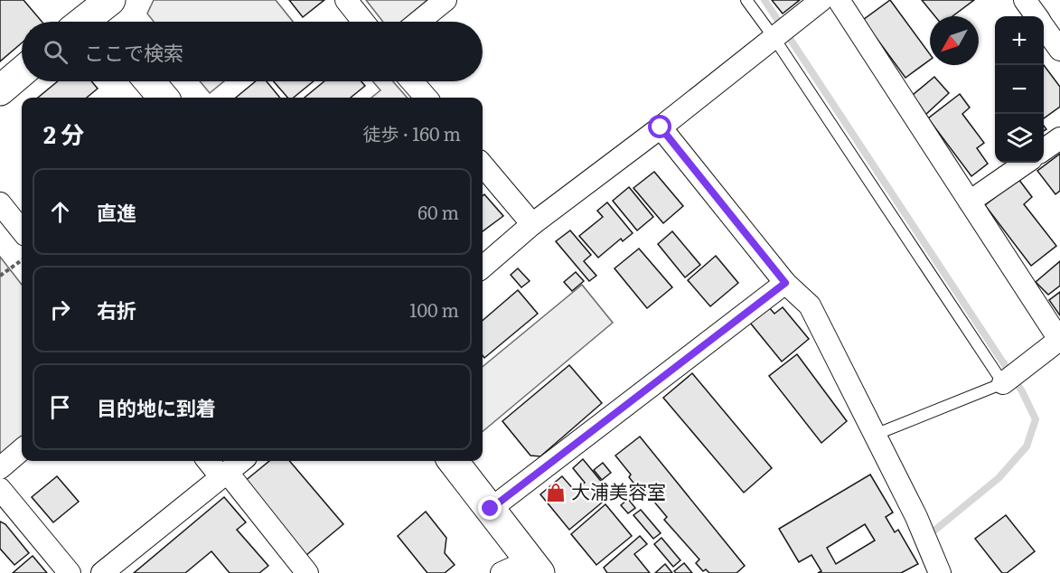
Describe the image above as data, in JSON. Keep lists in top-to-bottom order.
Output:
{
  "places": {
    "shop": ["大浦美容室"]
  },
  "north": "bottom left",
  "page": {
    "map_buttons": ["+", "−"],
    "search": "ここで検索",
    "heading": ["2 分", "徒歩 · 160 m"],
    "list": [
      ["直進", "60 m"],
      ["右折", "100 m"],
      "目的地に到着"
    ]
  }
}
